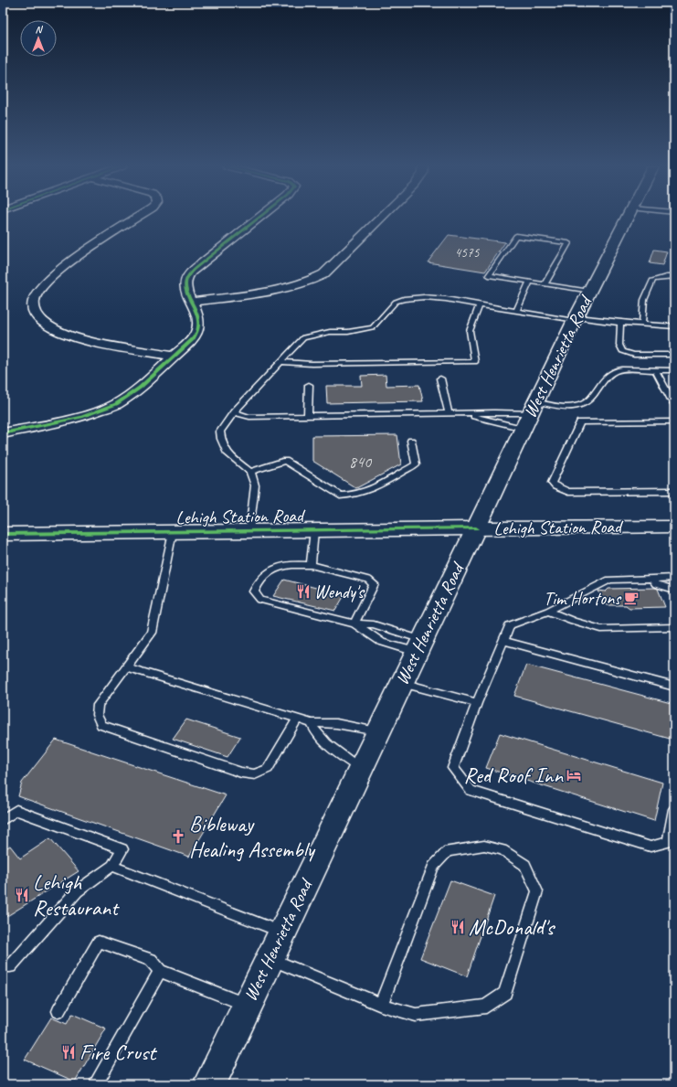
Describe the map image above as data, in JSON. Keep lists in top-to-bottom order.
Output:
{
  "streets": {
    "main road": ["West Henrietta Road", "Lehigh Station Road"]
  },
  "crossings": [
    ["West Henrietta Road", "Lehigh Station Road"]
  ],
  "places": {
    "restaurant": [
      "Wendy's",
      "Lehigh Restaurant",
      "McDonald's",
      "Fire Crust"
    ],
    "cafe": ["Tim Hortons"],
    "hotel": ["Red Roof Inn"],
    "church": ["Bibleway Healing Assembly"]
  },
  "house_numbers": ["4575", "840"],
  "north": "top"
}
